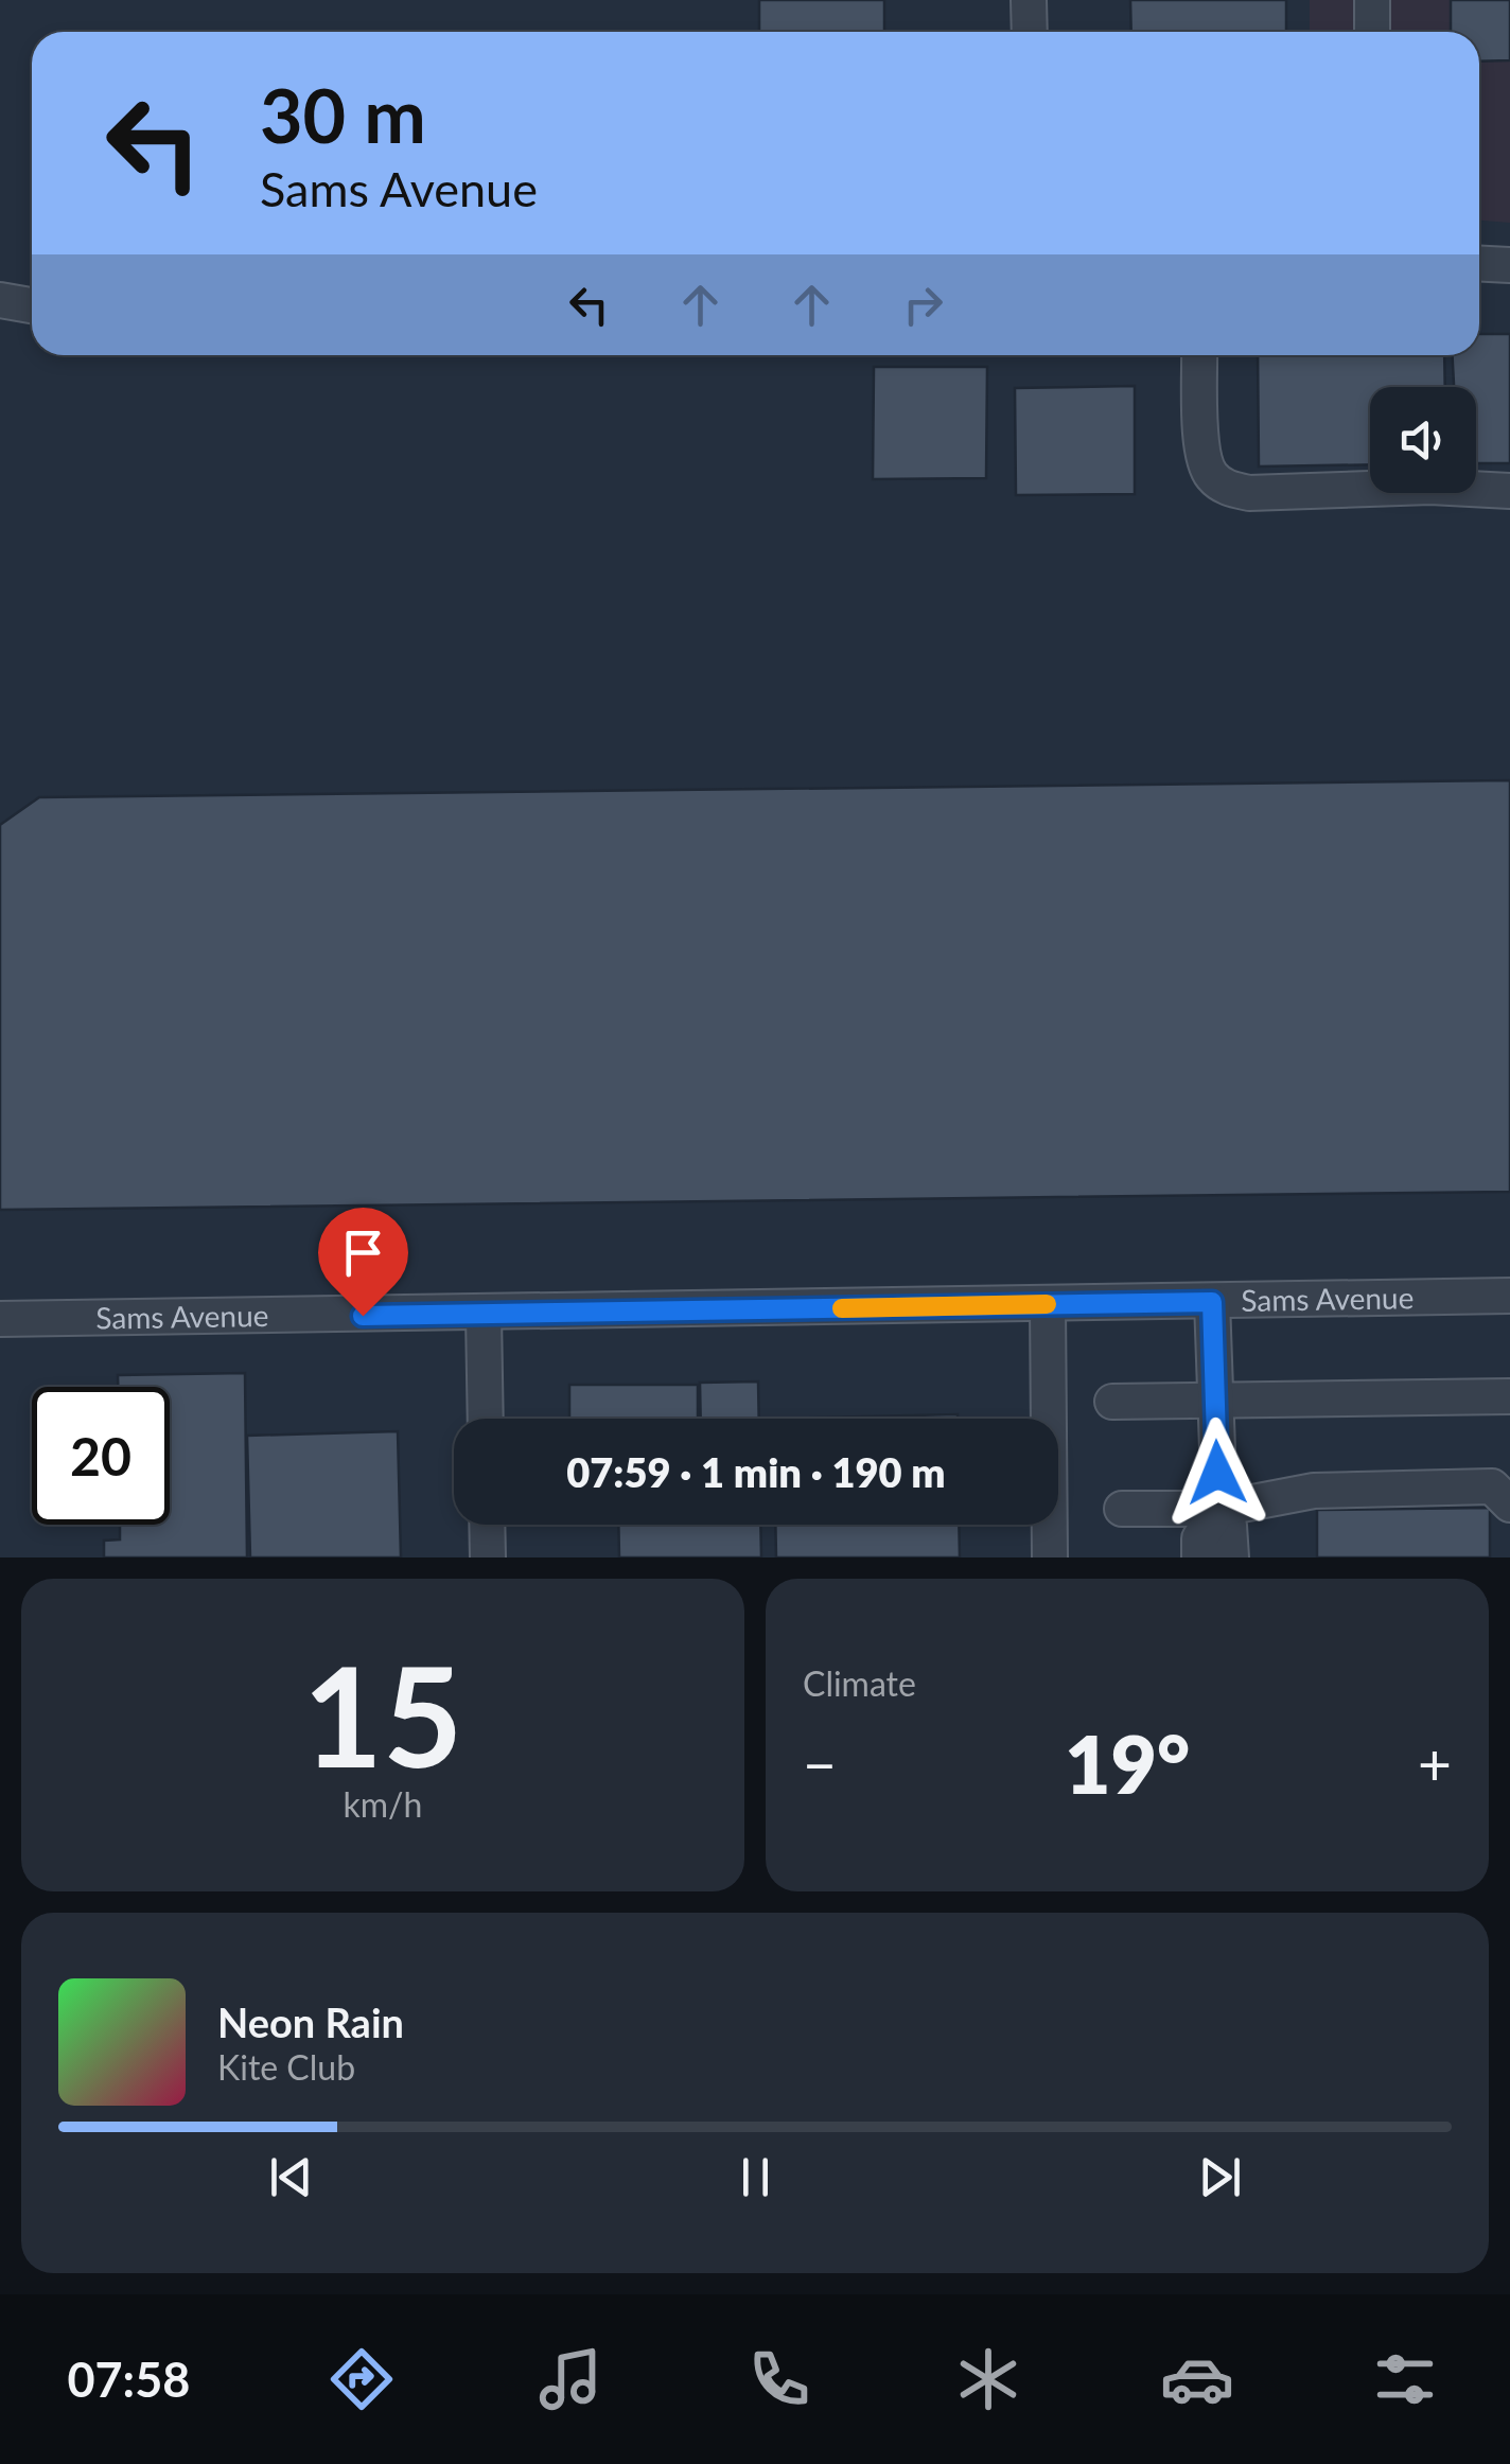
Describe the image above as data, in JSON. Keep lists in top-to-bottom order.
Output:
{
  "streets": {
    "street": ["Sams Avenue"]
  },
  "page": {
    "turn": ["30 m", "Sams Avenue"],
    "limit": "20",
    "trip": "07:59 · 1 min · 190 m",
    "tile": [
      ["15", "km/h"],
      "Climate"
    ],
    "heat": ["−", "19°", "+"],
    "song": ["Neon Rain", "Kite Club"],
    "tabs": "07:58"
  }
}
